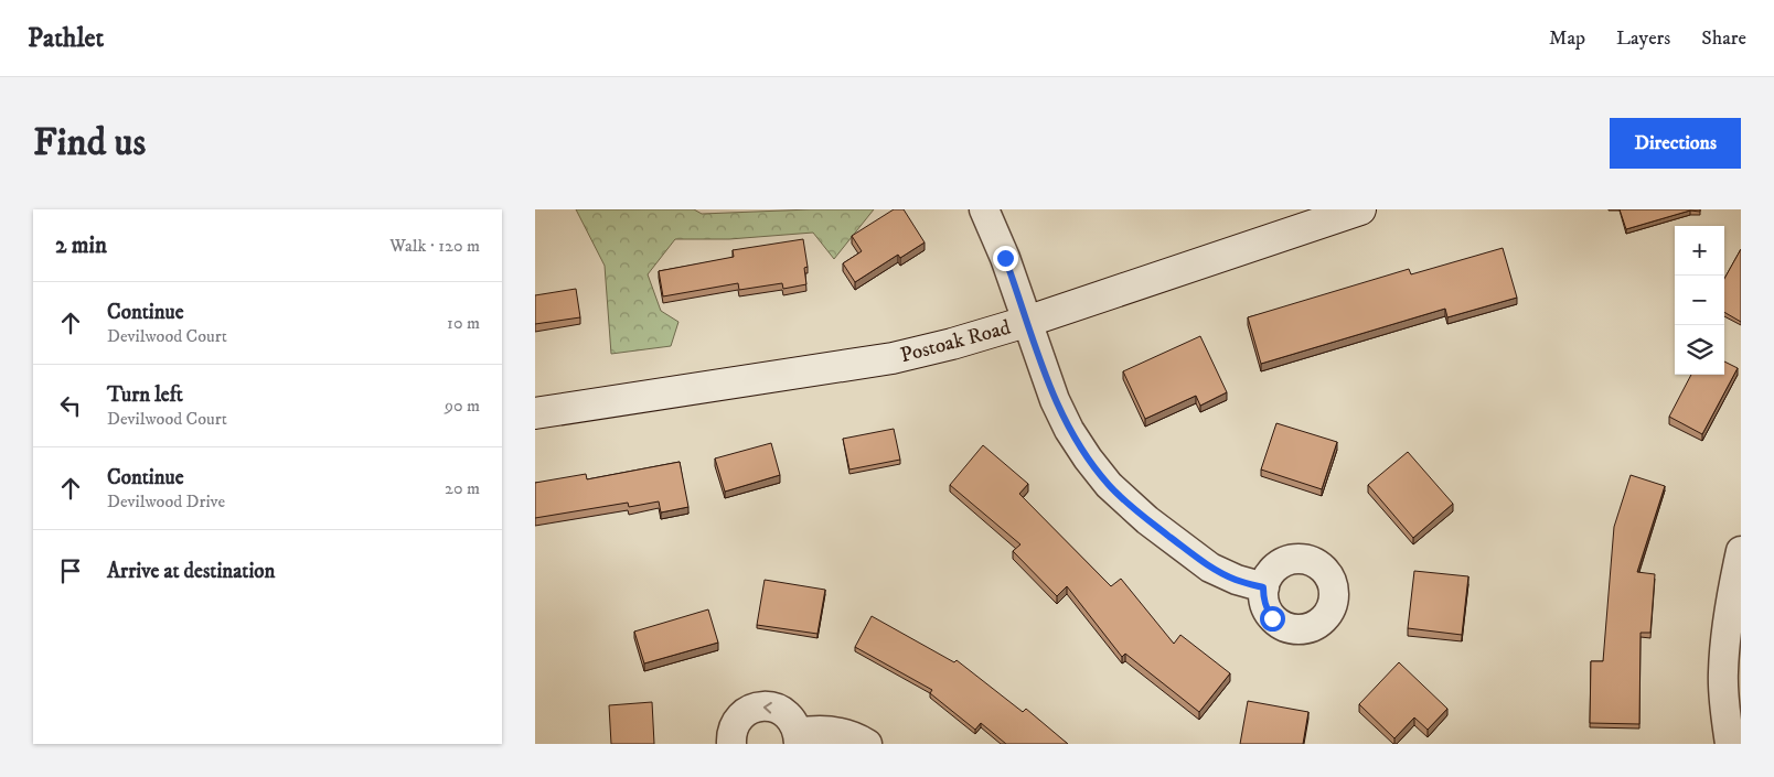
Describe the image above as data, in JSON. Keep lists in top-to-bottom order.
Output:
{
  "streets": {
    "street": ["Postoak Road"]
  },
  "page": {
    "header": "Pathlet",
    "nav": ["Map", "Layers", "Share"],
    "buttons": "Directions",
    "title": "Find us",
    "heading": ["2 min", "Walk · 120 m"],
    "map_buttons": ["+", "−"],
    "list": [
      ["Continue", "Devilwood Court", "10 m"],
      ["Turn left", "Devilwood Court", "90 m"],
      ["Continue", "Devilwood Drive", "20 m"],
      "Arrive at destination"
    ]
  }
}
